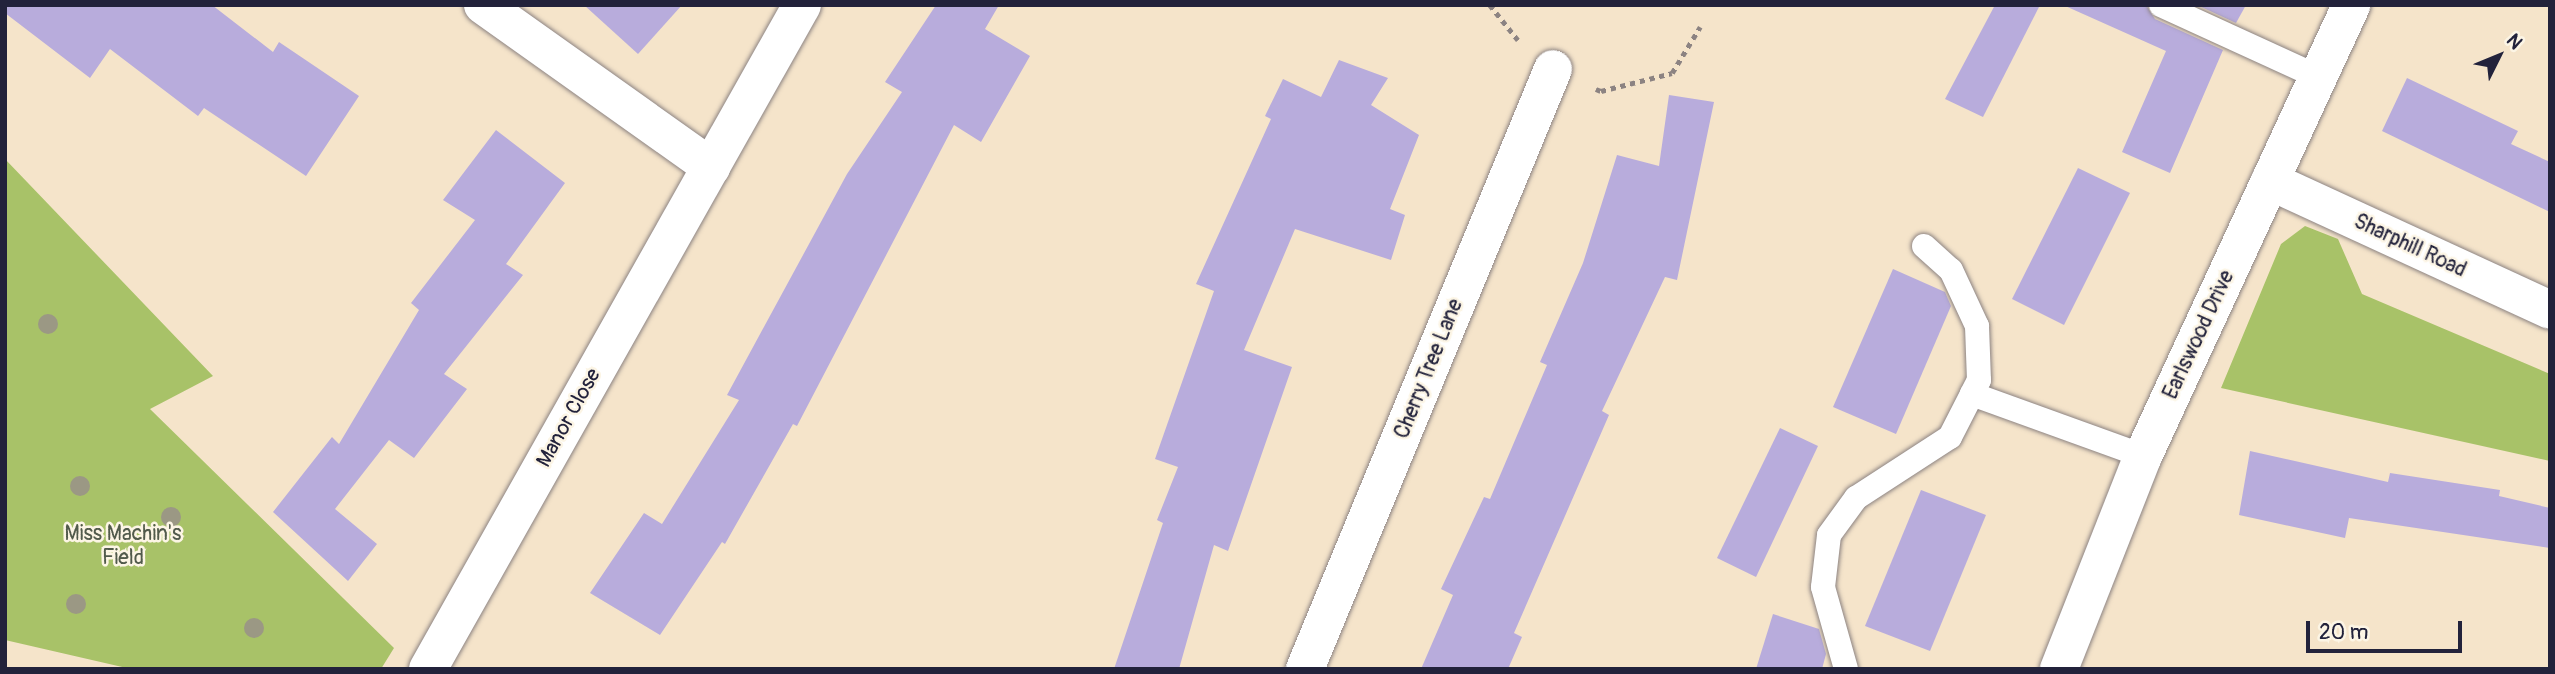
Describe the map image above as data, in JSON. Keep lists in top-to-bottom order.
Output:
{
  "streets": {
    "street": [
      "Sharphill Road",
      "Earlswood Drive",
      "Cherry Tree Lane",
      "Manor Close"
    ]
  },
  "crossings": [
    ["Sharphill Road", "Earlswood Drive"]
  ],
  "parks": ["Miss Machin's Field"],
  "scale_bar": "20 m",
  "north": "top right"
}
